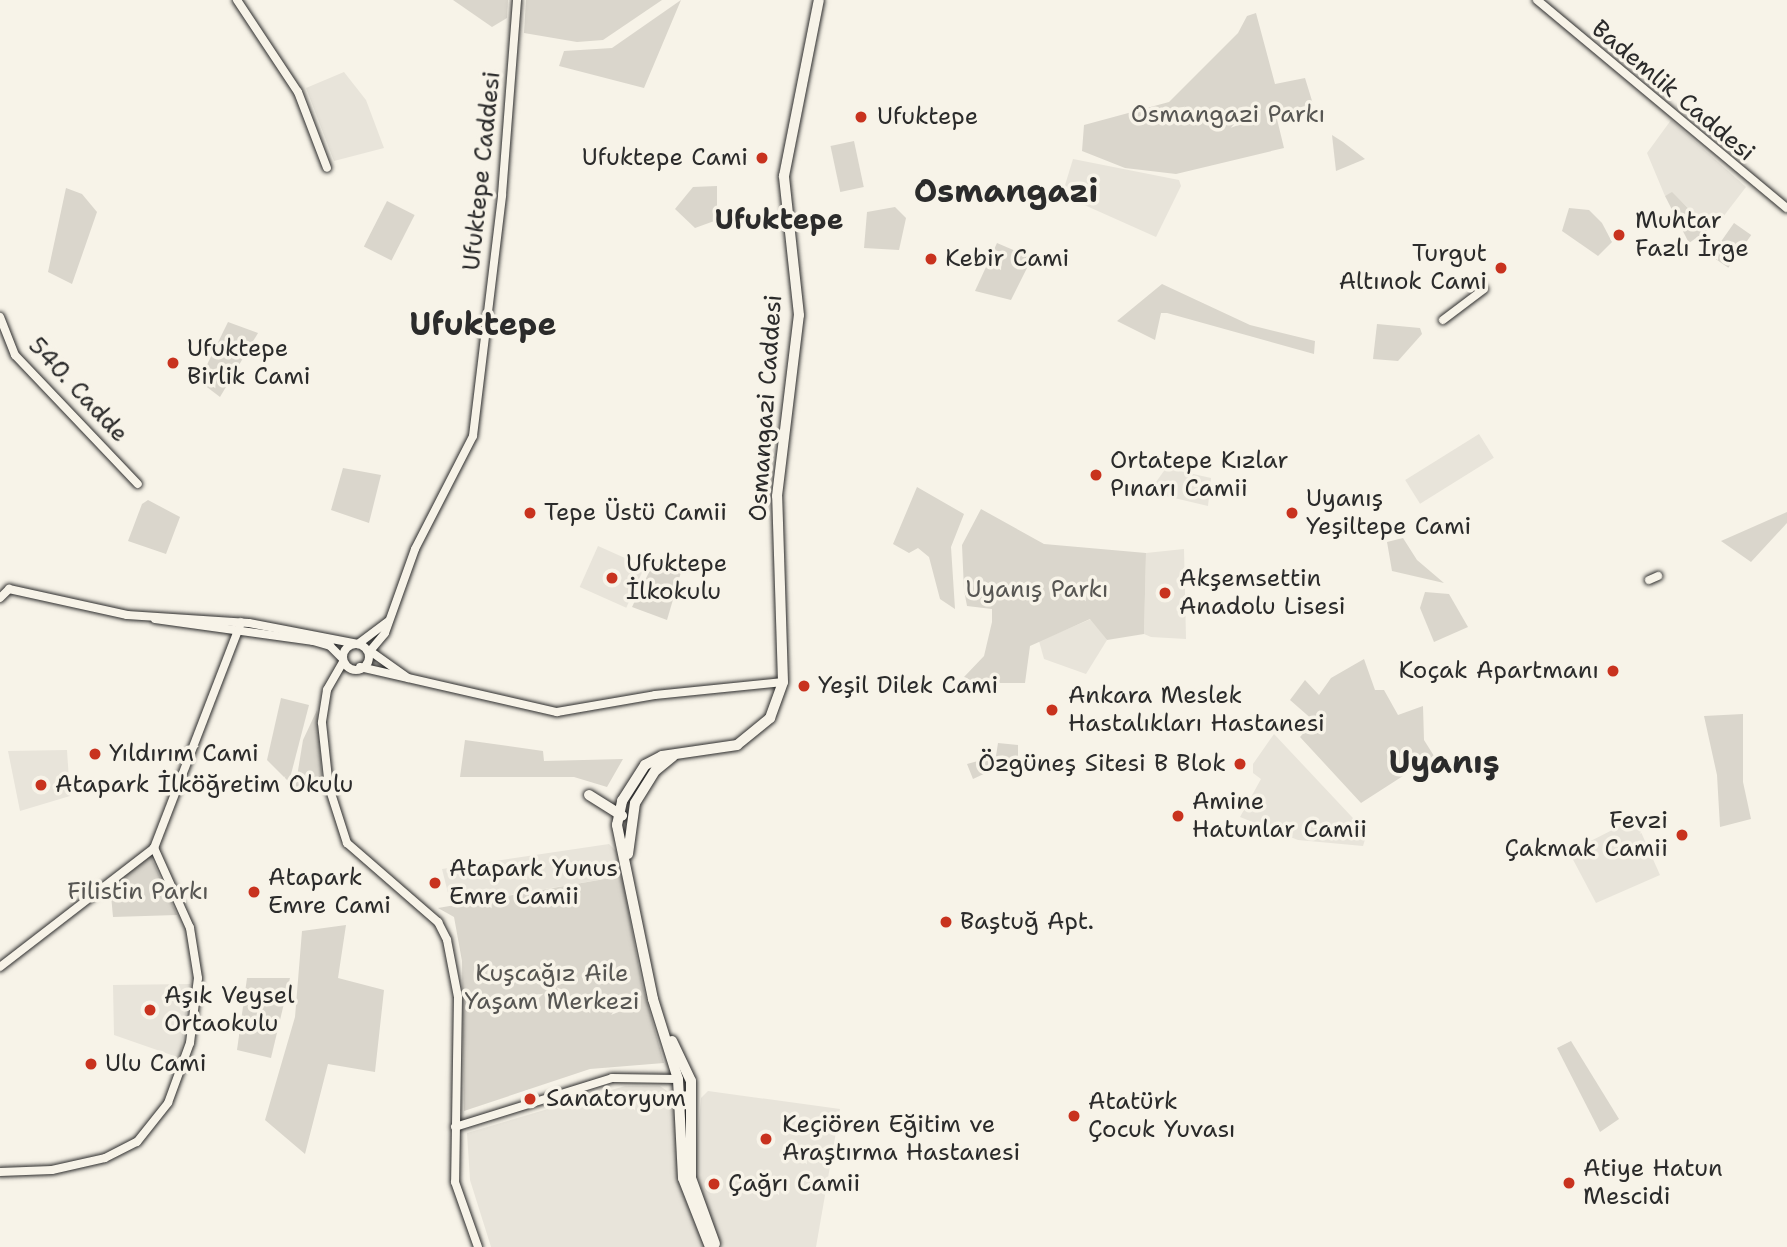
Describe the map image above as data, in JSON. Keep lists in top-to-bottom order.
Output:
{
  "streets": {
    "main road": ["Osmangazi Caddesi"],
    "street": ["Bademlik Caddesi", "Ufuktepe Caddesi", "540. Cadde"]
  },
  "districts": [
    "Osmangazi",
    "Ufuktepe",
    "Ufuktepe",
    "Uyanış"
  ],
  "parks": [
    "Osmangazi Parkı",
    "Uyanış Parkı",
    "Filistin Parkı",
    "Kuşcağız Aile Yaşam Merkezi"
  ],
  "places": [
    "Ufuktepe",
    "Ufuktepe Cami",
    "Muhtar Fazlı İrge",
    "Kebir Cami",
    "Turgut Altınok Cami",
    "Ufuktepe Birlik Cami",
    "Ortatepe Kızlar Pınarı Camii",
    "Tepe Üstü Camii",
    "Uyanış Yeşiltepe Cami",
    "Ufuktepe İlkokulu",
    "Akşemsettin Anadolu Lisesi",
    "Koçak Apartmanı",
    "Yeşil Dilek Cami",
    "Ankara Meslek Hastalıkları Hastanesi",
    "Yıldırım Cami",
    "Özgüneş Sitesi B Blok",
    "Atapark İlköğretim Okulu",
    "Amine Hatunlar Camii",
    "Fevzi Çakmak Camii",
    "Atapark Yunus Emre Camii",
    "Atapark Emre Cami",
    "Baştuğ Apt.",
    "Aşık Veysel Ortaokulu",
    "Ulu Cami",
    "Sanatoryum",
    "Atatürk Çocuk Yuvası",
    "Keçiören Eğitim ve Araştırma Hastanesi",
    "Atiye Hatun Mescidi",
    "Çağrı Camii"
  ]
}
